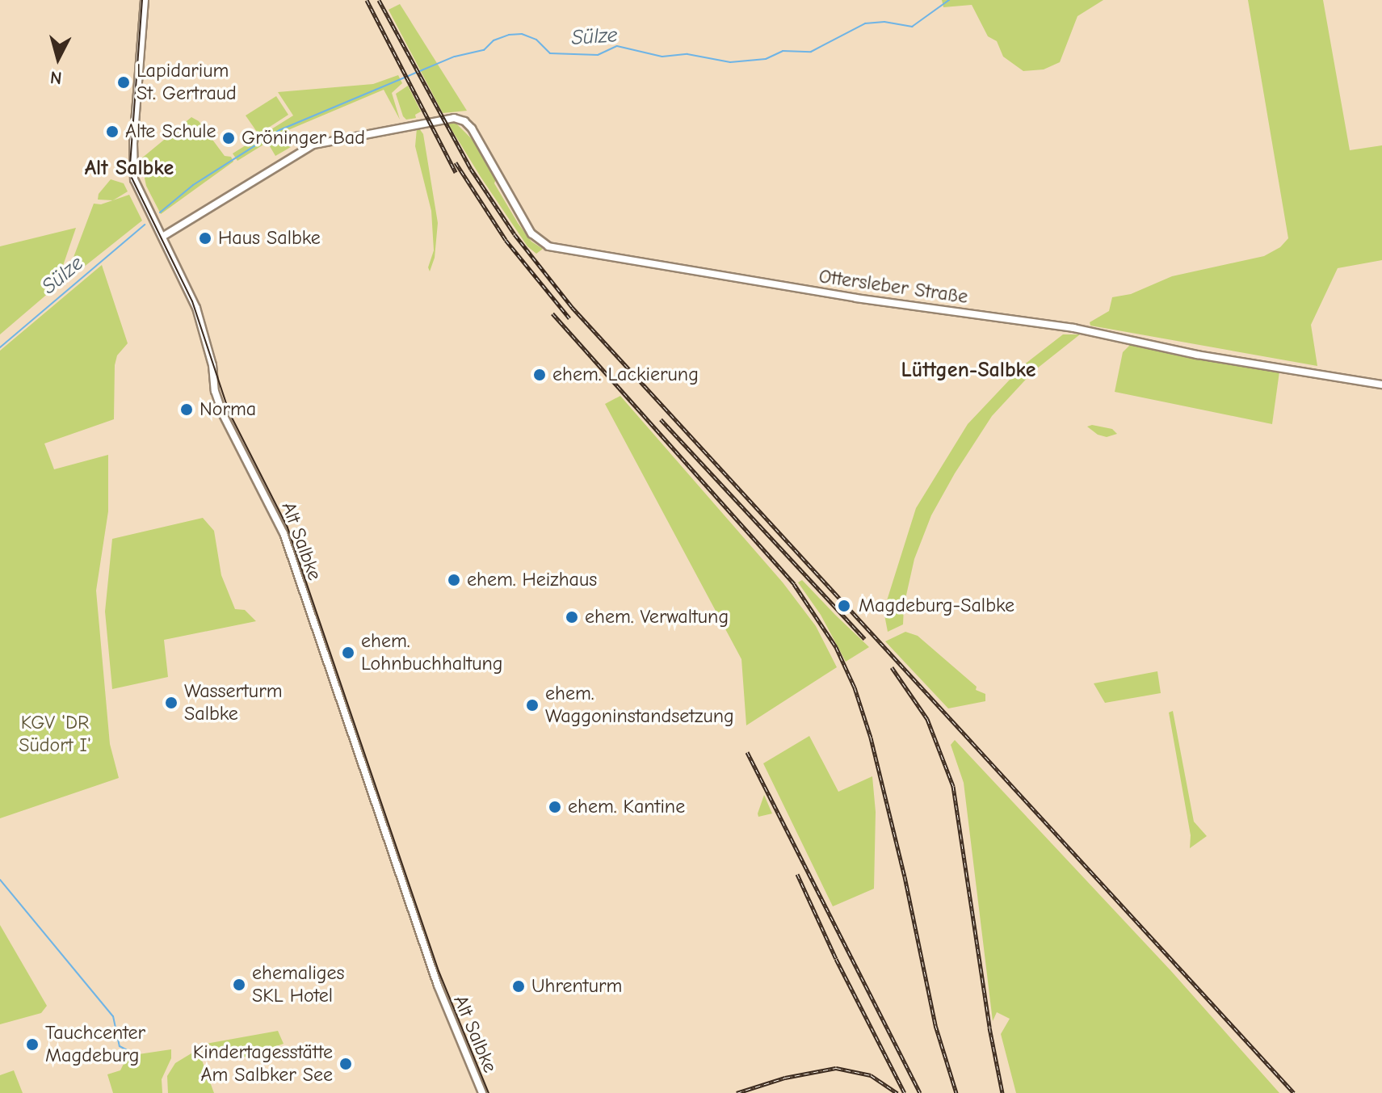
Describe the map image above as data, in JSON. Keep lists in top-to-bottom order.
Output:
{
  "streets": {
    "main road": ["Ottersleber Straße", "Alt Salbke"]
  },
  "crossings": [
    ["Ottersleber Straße", "Alt Salbke"]
  ],
  "districts": ["Alt Salbke", "Lüttgen-Salbke"],
  "water": ["Sülze"],
  "parks": ["KGV 'DR Südort I'"],
  "places": [
    "Lapidarium St. Gertraud",
    "Alte Schule",
    "Gröninger Bad",
    "Haus Salbke",
    "ehem. Lackierung",
    "Norma",
    "ehem. Heizhaus",
    "Magdeburg-Salbke",
    "ehem. Verwaltung",
    "ehem. Lohnbuchhaltung",
    "Wasserturm Salbke",
    "ehem. Waggoninstandsetzung",
    "ehem. Kantine",
    "ehemaliges SKL Hotel",
    "Uhrenturm",
    "Tauchcenter Magdeburg",
    "Kindertagesstätte Am Salbker See"
  ],
  "north": "bottom"
}
